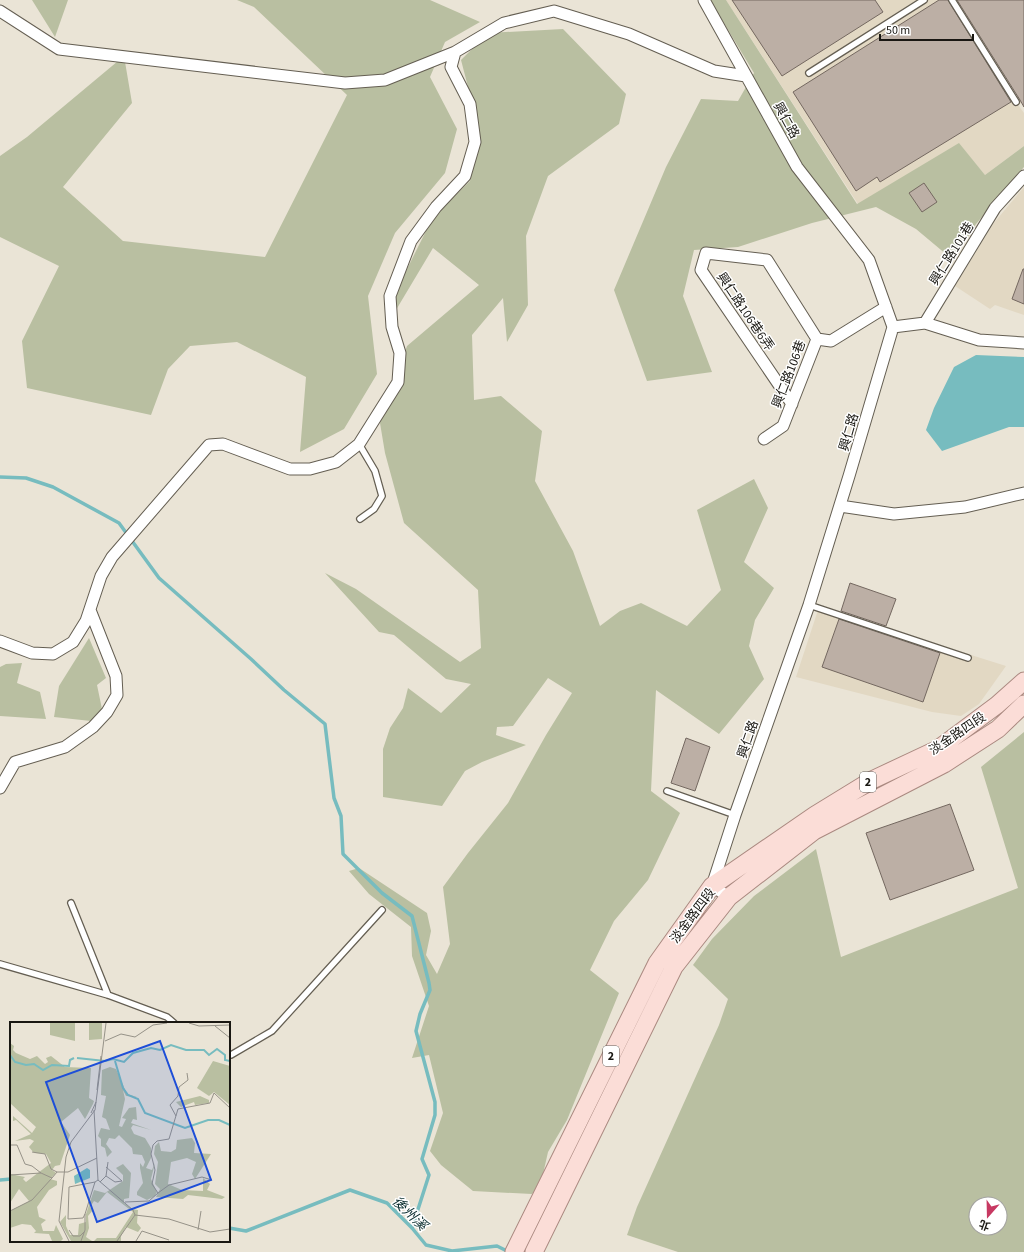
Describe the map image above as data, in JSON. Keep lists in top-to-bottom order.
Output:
{
  "streets": {
    "main road": ["淡金路四段", "2"],
    "street": [
      "興仁路",
      "興仁路101巷",
      "興仁路106巷6弄",
      "興仁路106巷"
    ]
  },
  "crossings": [
    ["興仁路", "興仁路106巷"],
    ["興仁路", "淡金路四段"],
    ["興仁路106巷6弄", "興仁路106巷"]
  ],
  "water": ["後州溪"],
  "scale_bar": "50 m",
  "north": "bottom"
}
